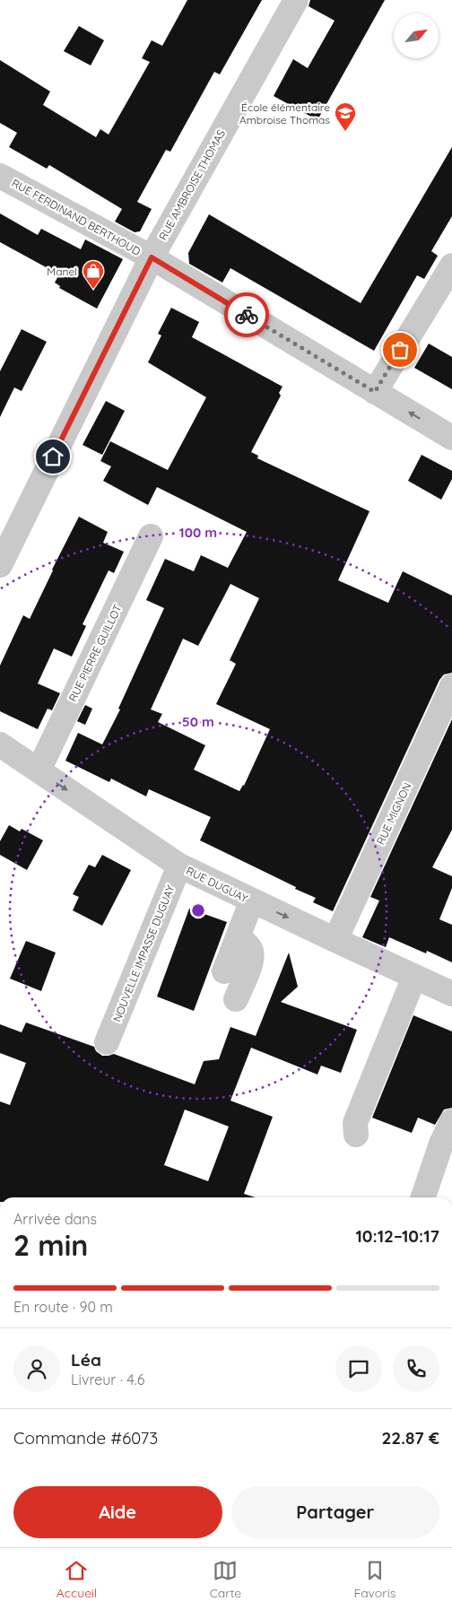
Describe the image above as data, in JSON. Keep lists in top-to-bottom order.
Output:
{
  "streets": {
    "street": [
      "RUE AMBROISE THOMAS",
      "RUE FERDINAND BERTHOUD",
      "RUE PIERRE GUILLOT",
      "RUE MIGNON",
      "RUE DUGUAY",
      "NOUVELLE IMPASSE DUGUAY"
    ]
  },
  "crossings": [
    ["RUE AMBROISE THOMAS", "RUE FERDINAND BERTHOUD"],
    ["RUE PIERRE GUILLOT", "RUE DUGUAY"],
    ["RUE MIGNON", "RUE DUGUAY"],
    ["RUE DUGUAY", "NOUVELLE IMPASSE DUGUAY"]
  ],
  "one_way": ["RUE DUGUAY"],
  "places": {
    "school or university": ["École élémentaire Ambroise Thomas"],
    "shop": ["Manel"]
  },
  "north": "top right",
  "page": {
    "heading": ["2 min", "Arrivée dans", "10:12–10:17"],
    "panel": [
      "Léa",
      "Livreur · 4.6",
      "Commande #6073",
      "22.87 €"
    ],
    "bar": "En route · 90 m",
    "buttons": ["Aide", "Partager"],
    "tabs": ["Accueil", "Carte", "Favoris"]
  },
  "rings": ["100 m", "50 m"]
}
